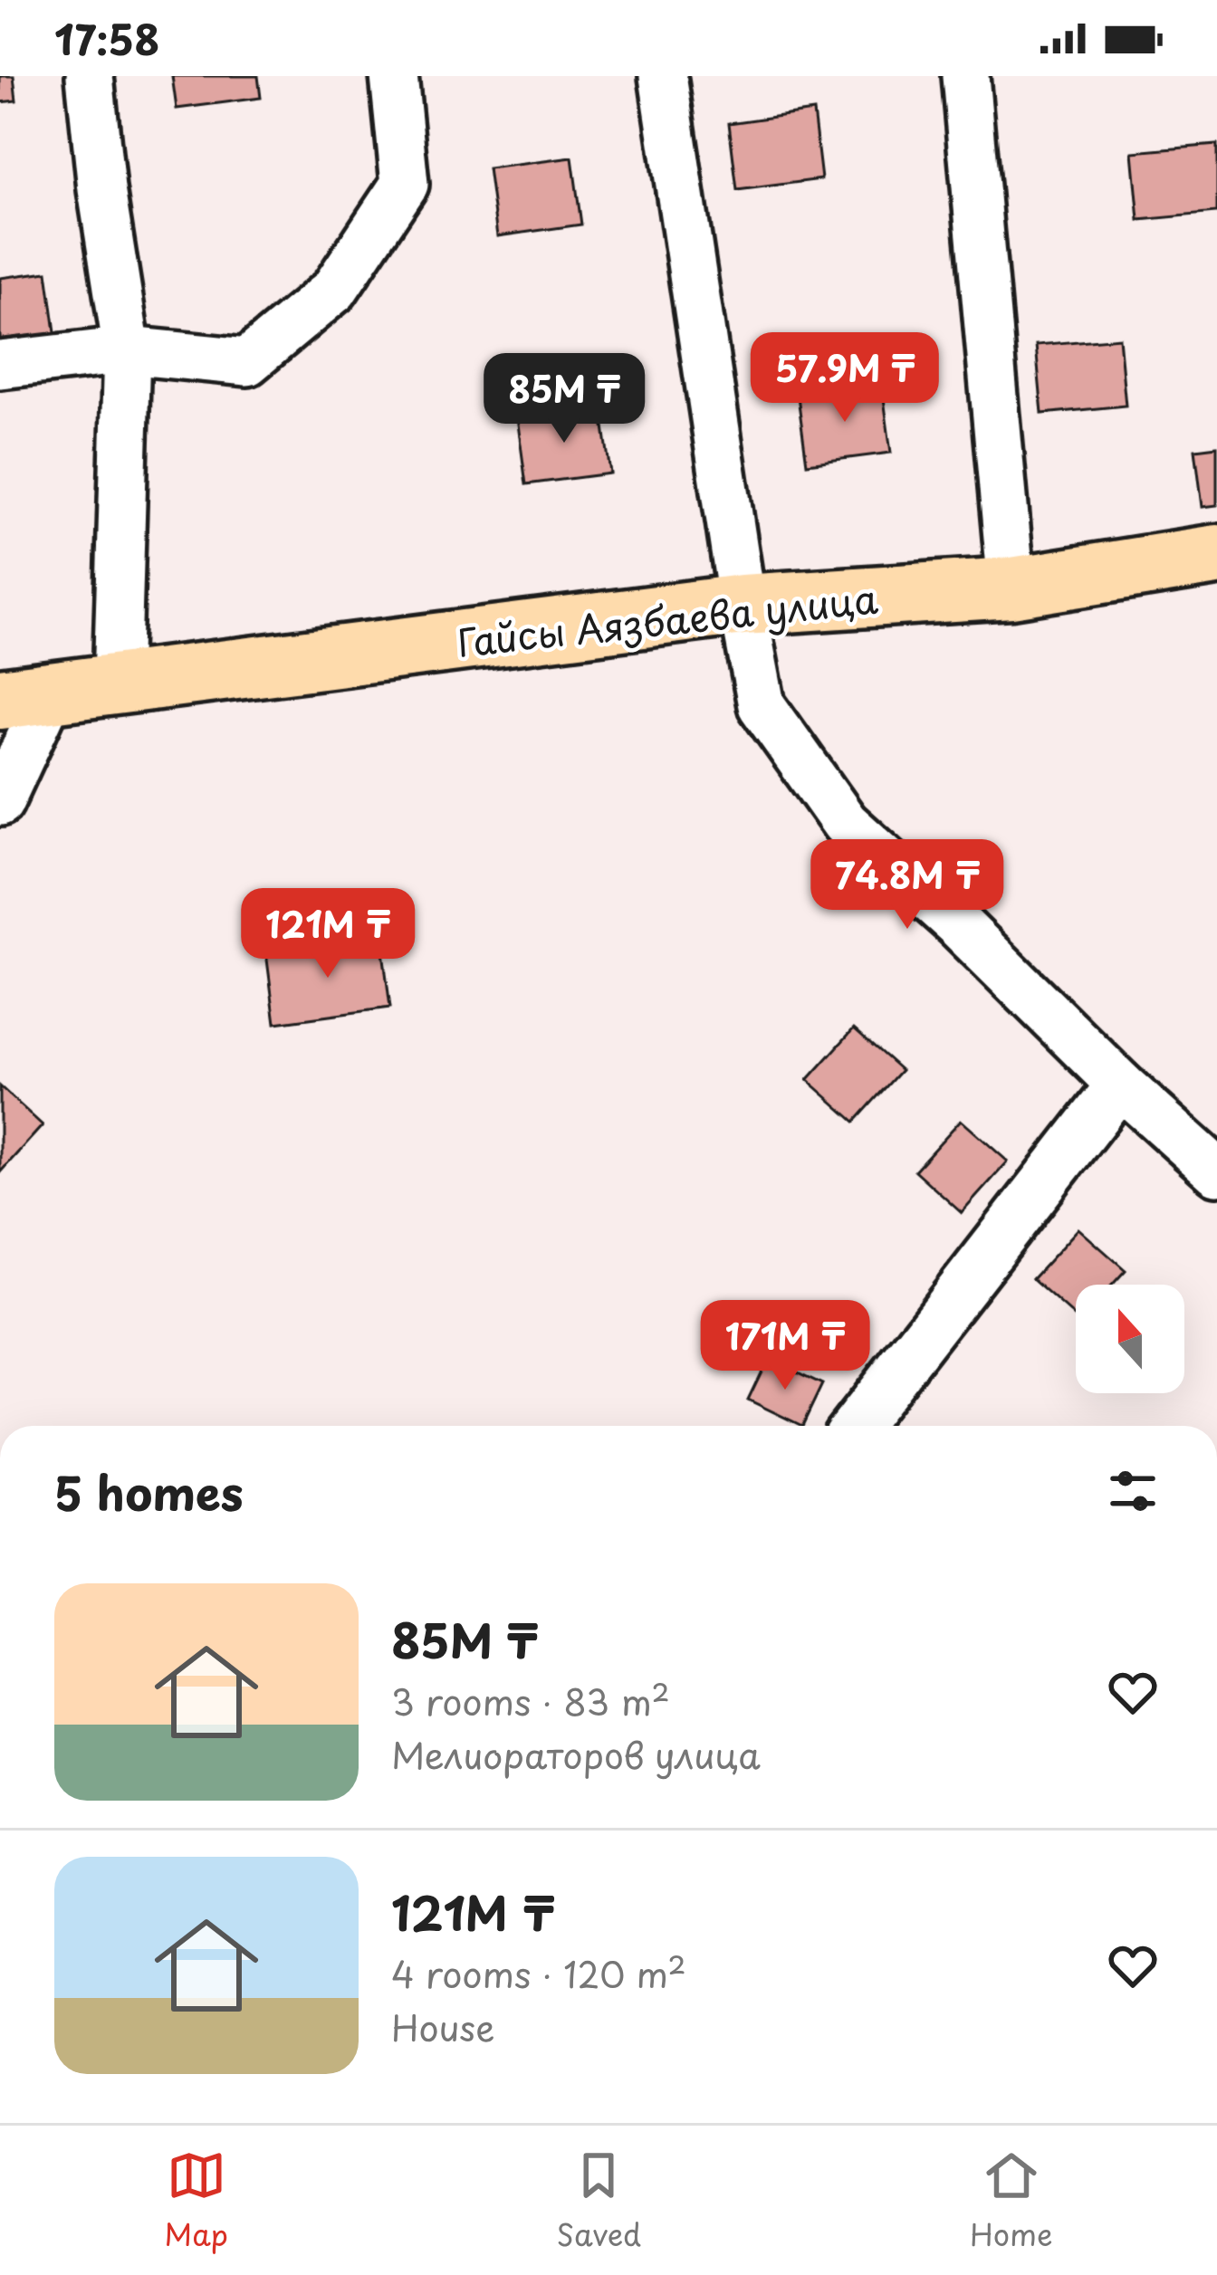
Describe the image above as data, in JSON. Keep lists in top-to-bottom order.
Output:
{
  "streets": {
    "highway": ["Гайсы Аязбаева улица"]
  },
  "north": "top",
  "page": {
    "status": "17:58",
    "price": [
      "57.9M ₸",
      "85M ₸",
      "74.8M ₸",
      "121M ₸",
      "171M ₸"
    ],
    "heading": "5 homes",
    "list": [
      {
        "name": "85M ₸",
        "note": "3 rooms · 83 m² · Мелиораторов улица"
      },
      {
        "name": "121M ₸",
        "note": "4 rooms · 120 m² · House"
      }
    ],
    "tabs": ["Map", "Saved", "Home"]
  }
}
